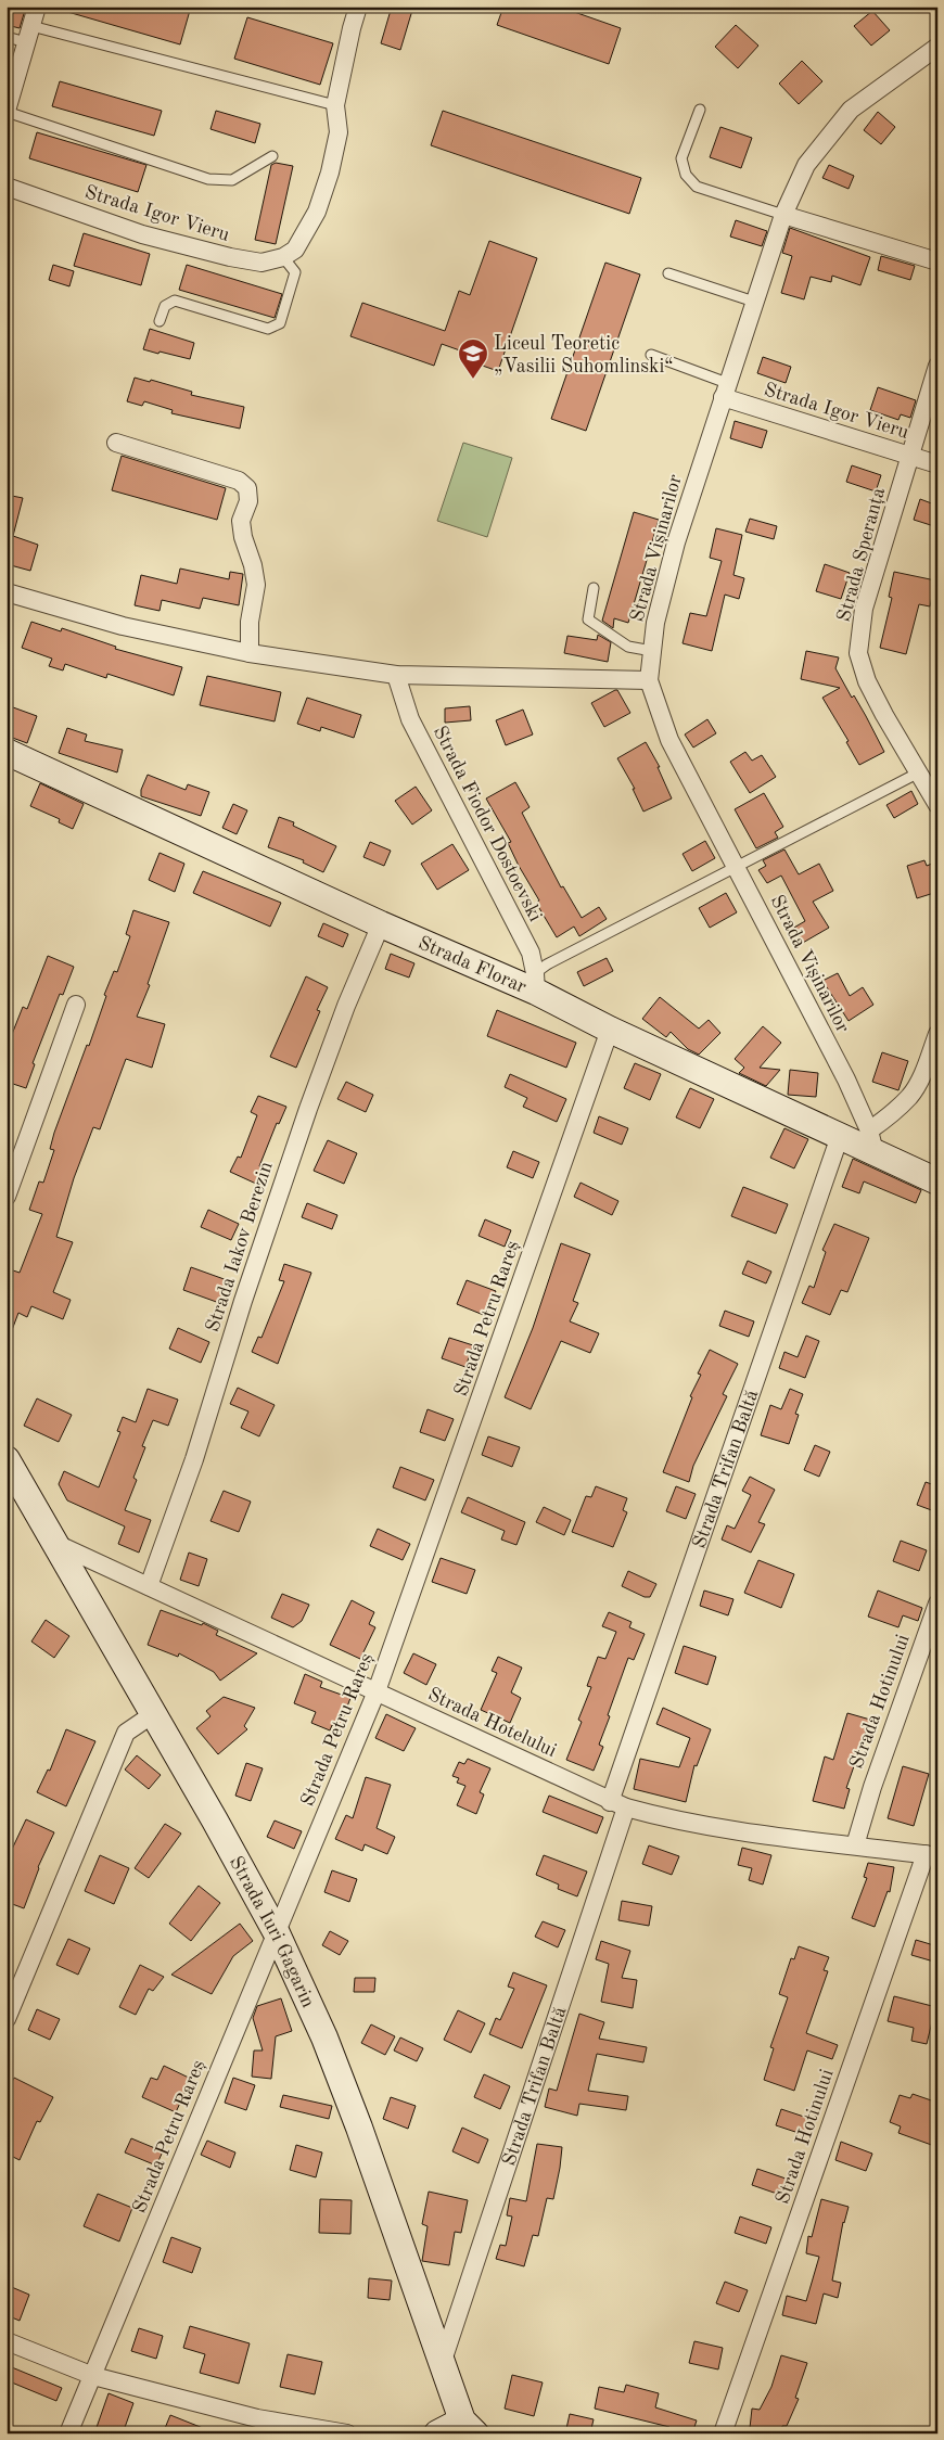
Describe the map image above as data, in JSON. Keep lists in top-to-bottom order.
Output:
{
  "streets": {
    "main road": ["Strada Florar", "Strada Iuri Gagarin"],
    "street": [
      "Strada Igor Vieru",
      "Strada Vișinarilor",
      "Strada Speranța",
      "Strada Fiodor Dostoevski",
      "Strada Iakov Berezin",
      "Strada Petru Rareș",
      "Strada Trifan Baltă",
      "Strada Hotinului",
      "Strada Hotelului"
    ]
  },
  "crossings": [
    ["Strada Igor Vieru", "Strada Vișinarilor"],
    ["Strada Igor Vieru", "Strada Speranța"],
    ["Strada Vișinarilor", "Strada Florar"],
    ["Strada Fiodor Dostoevski", "Strada Florar"],
    ["Strada Florar", "Strada Iakov Berezin"],
    ["Strada Florar", "Strada Petru Rareș"],
    ["Strada Florar", "Strada Trifan Baltă"],
    ["Strada Iakov Berezin", "Strada Hotelului"],
    ["Strada Petru Rareș", "Strada Hotelului"],
    ["Strada Petru Rareș", "Strada Iuri Gagarin"],
    ["Strada Trifan Baltă", "Strada Hotelului"],
    ["Strada Trifan Baltă", "Strada Iuri Gagarin"],
    ["Strada Hotinului", "Strada Hotelului"],
    ["Strada Hotelului", "Strada Iuri Gagarin"]
  ],
  "places": {
    "school or university": ["Liceul Teoretic „Vasilii Suhomlinski“"]
  }
}
